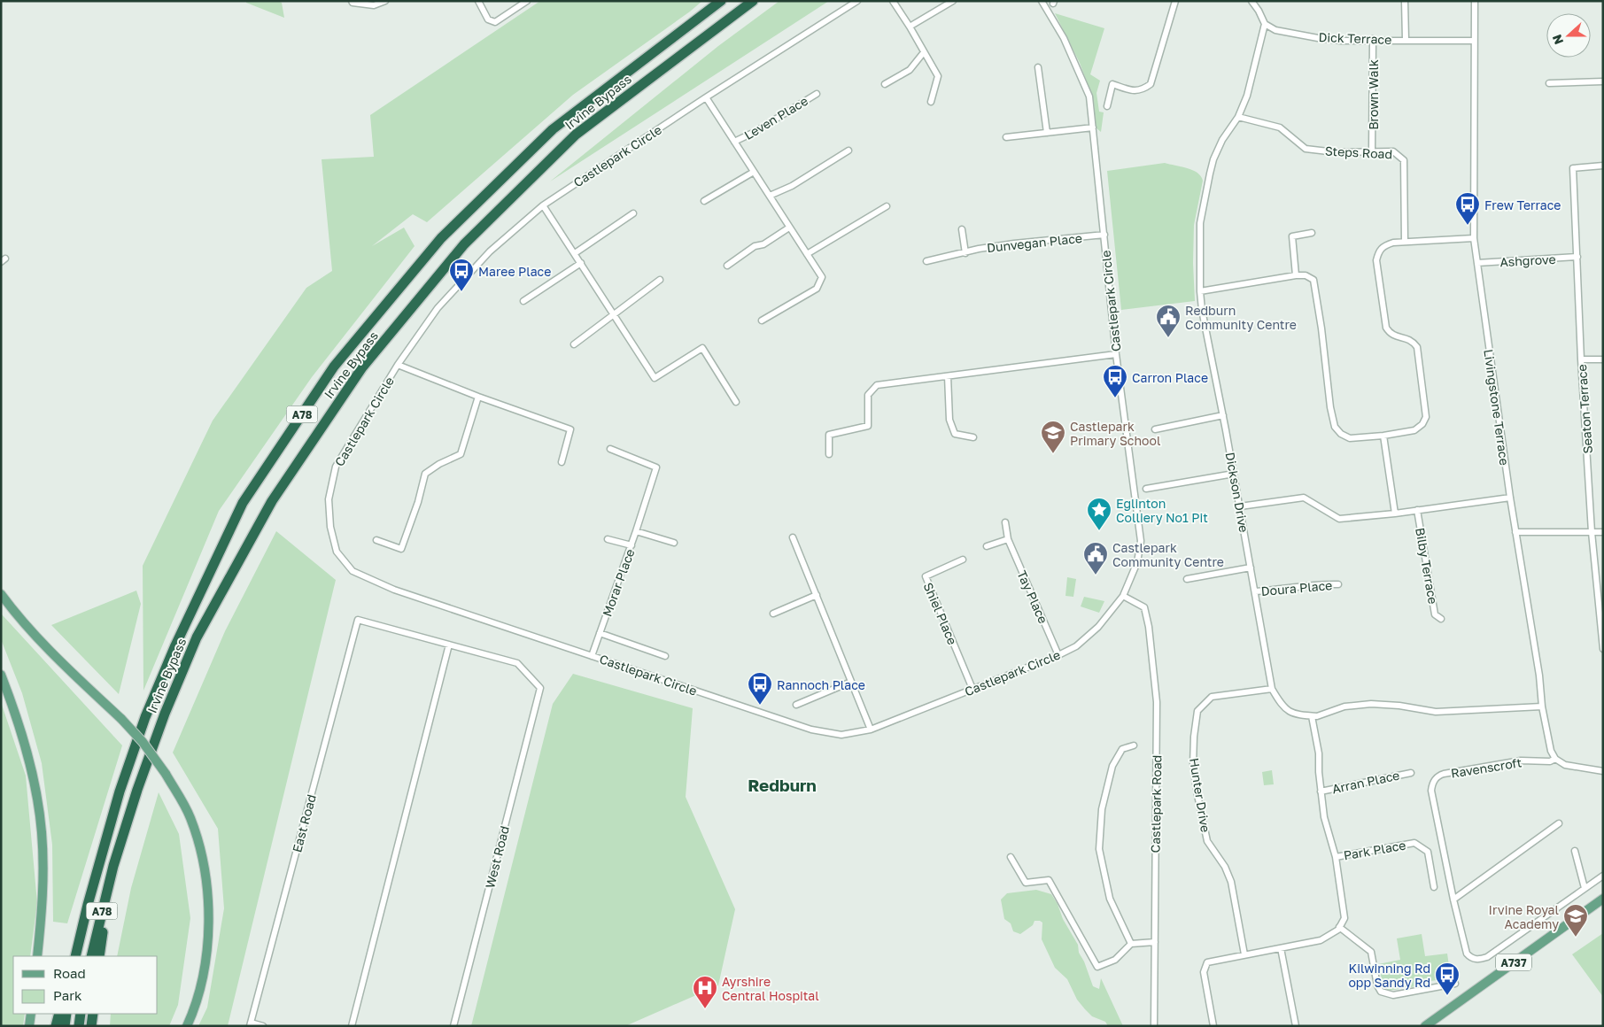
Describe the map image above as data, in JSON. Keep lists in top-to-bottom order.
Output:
{
  "streets": {
    "highway": ["Irvine Bypass", "A78"],
    "main road": ["A737"],
    "street": [
      "Dick Terrace",
      "Brown Walk",
      "Leven Place",
      "Steps Road",
      "Castlepark Circle",
      "Dunvegan Place",
      "Ashgrove",
      "Livingstone Terrace",
      "Seaton Terrace",
      "Dickson Drive",
      "Bilby Terrace",
      "Morar Place",
      "Doura Place",
      "Tay Place",
      "Shiel Place",
      "Ravenscroft",
      "Arran Place",
      "Hunter Drive",
      "Castlepark Road",
      "East Road",
      "Park Place",
      "West Road"
    ]
  },
  "crossings": [
    ["Dick Terrace", "Brown Walk"],
    ["Dick Terrace", "Livingstone Terrace"],
    ["Dick Terrace", "Dickson Drive"],
    ["Brown Walk", "Steps Road"],
    ["Leven Place", "Castlepark Circle"],
    ["Steps Road", "Dickson Drive"],
    ["Castlepark Circle", "Dunvegan Place"],
    ["Castlepark Circle", "Morar Place"],
    ["Castlepark Circle", "Tay Place"],
    ["Castlepark Circle", "Shiel Place"],
    ["Castlepark Circle", "Castlepark Road"],
    ["Ashgrove", "Livingstone Terrace"],
    ["Ashgrove", "Seaton Terrace"],
    ["Livingstone Terrace", "Dickson Drive"],
    ["Livingstone Terrace", "Bilby Terrace"],
    ["Livingstone Terrace", "Ravenscroft"],
    ["Dickson Drive", "Bilby Terrace"],
    ["Dickson Drive", "Doura Place"],
    ["Dickson Drive", "Hunter Drive"],
    ["East Road", "West Road"]
  ],
  "districts": ["Redburn"],
  "places": {
    "bus stop": [
      "Frew Terrace",
      "Maree Place",
      "Carron Place",
      "Rannoch Place",
      "Kilwinning Rd opp Sandy Rd"
    ],
    "public building": ["Redburn Community Centre", "Castlepark Community Centre"],
    "school or university": ["Castlepark Primary School", "Irvine Royal Academy"],
    "place": ["Eglinton Colliery No1 Pit"],
    "hospital": ["Ayrshire Central Hospital"]
  },
  "legend": ["Road", "Park"],
  "north": "left"
}
